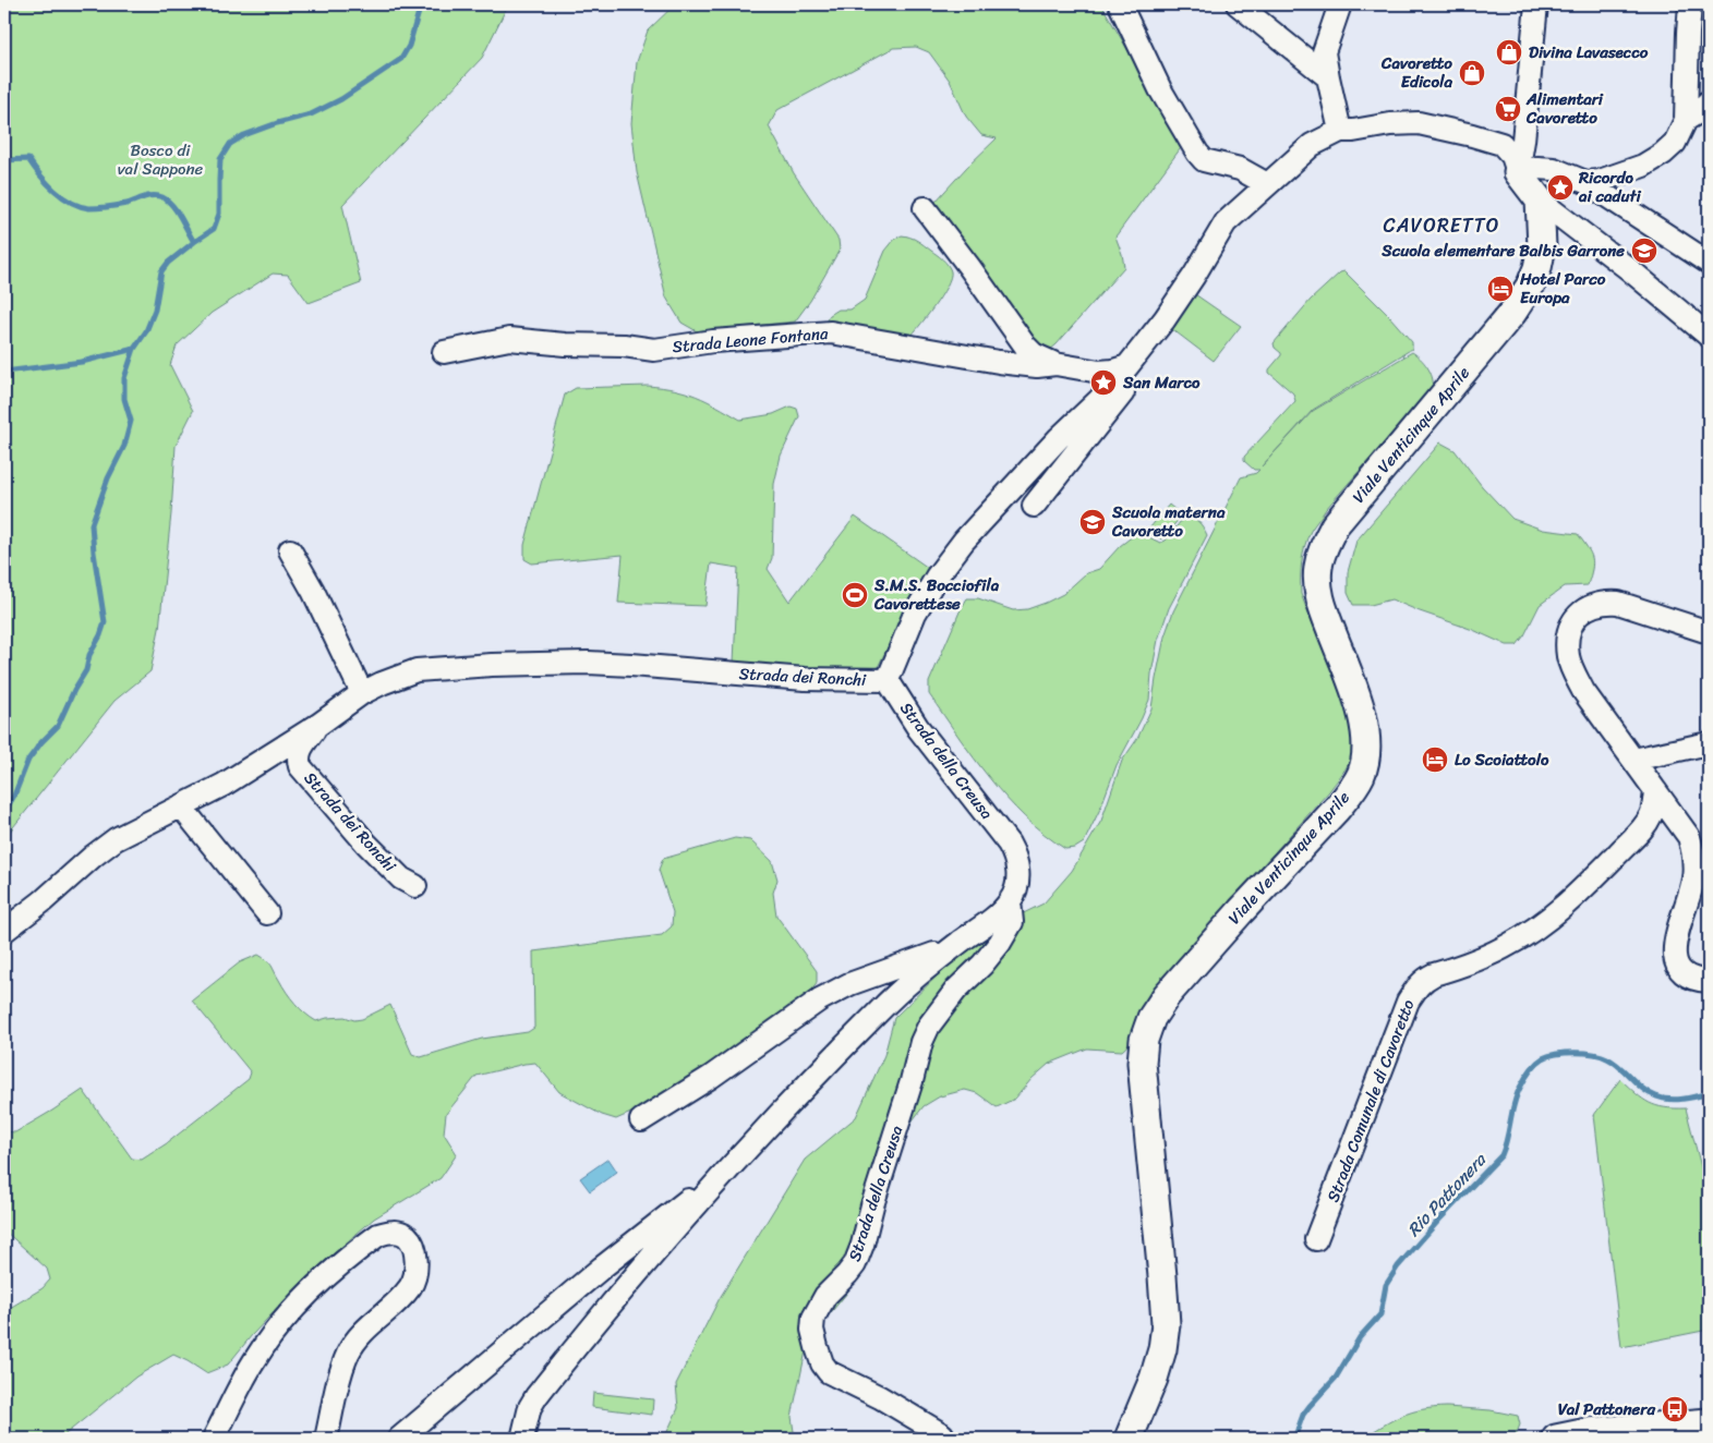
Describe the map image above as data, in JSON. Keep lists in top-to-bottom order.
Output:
{
  "streets": {
    "street": [
      "Strada Leone Fontana",
      "Viale Venticinque Aprile",
      "Strada dei Ronchi",
      "Strada della Creusa",
      "Strada Comunale di Cavoretto"
    ]
  },
  "crossings": [
    ["Strada Leone Fontana", "Strada dei Ronchi"],
    ["Strada dei Ronchi", "Strada della Creusa"]
  ],
  "districts": ["CAVORETTO"],
  "water": ["Rio Pattonera"],
  "parks": ["Bosco di val Sappone"],
  "places": {
    "shop": ["Divina Lavasecco", "Cavoretto Edicola"],
    "supermarket": ["Alimentari Cavoretto"],
    "place": ["Ricordo ai caduti", "San Marco"],
    "school or university": ["Scuola elementare Balbis Garrone", "Scuola materna Cavoretto"],
    "hotel": ["Hotel Parco Europa", "Lo Scoiattolo"],
    "sports": ["S.M.S. Bocciofila Cavorettese"],
    "bus stop": ["Val Pattonera"]
  }
}
